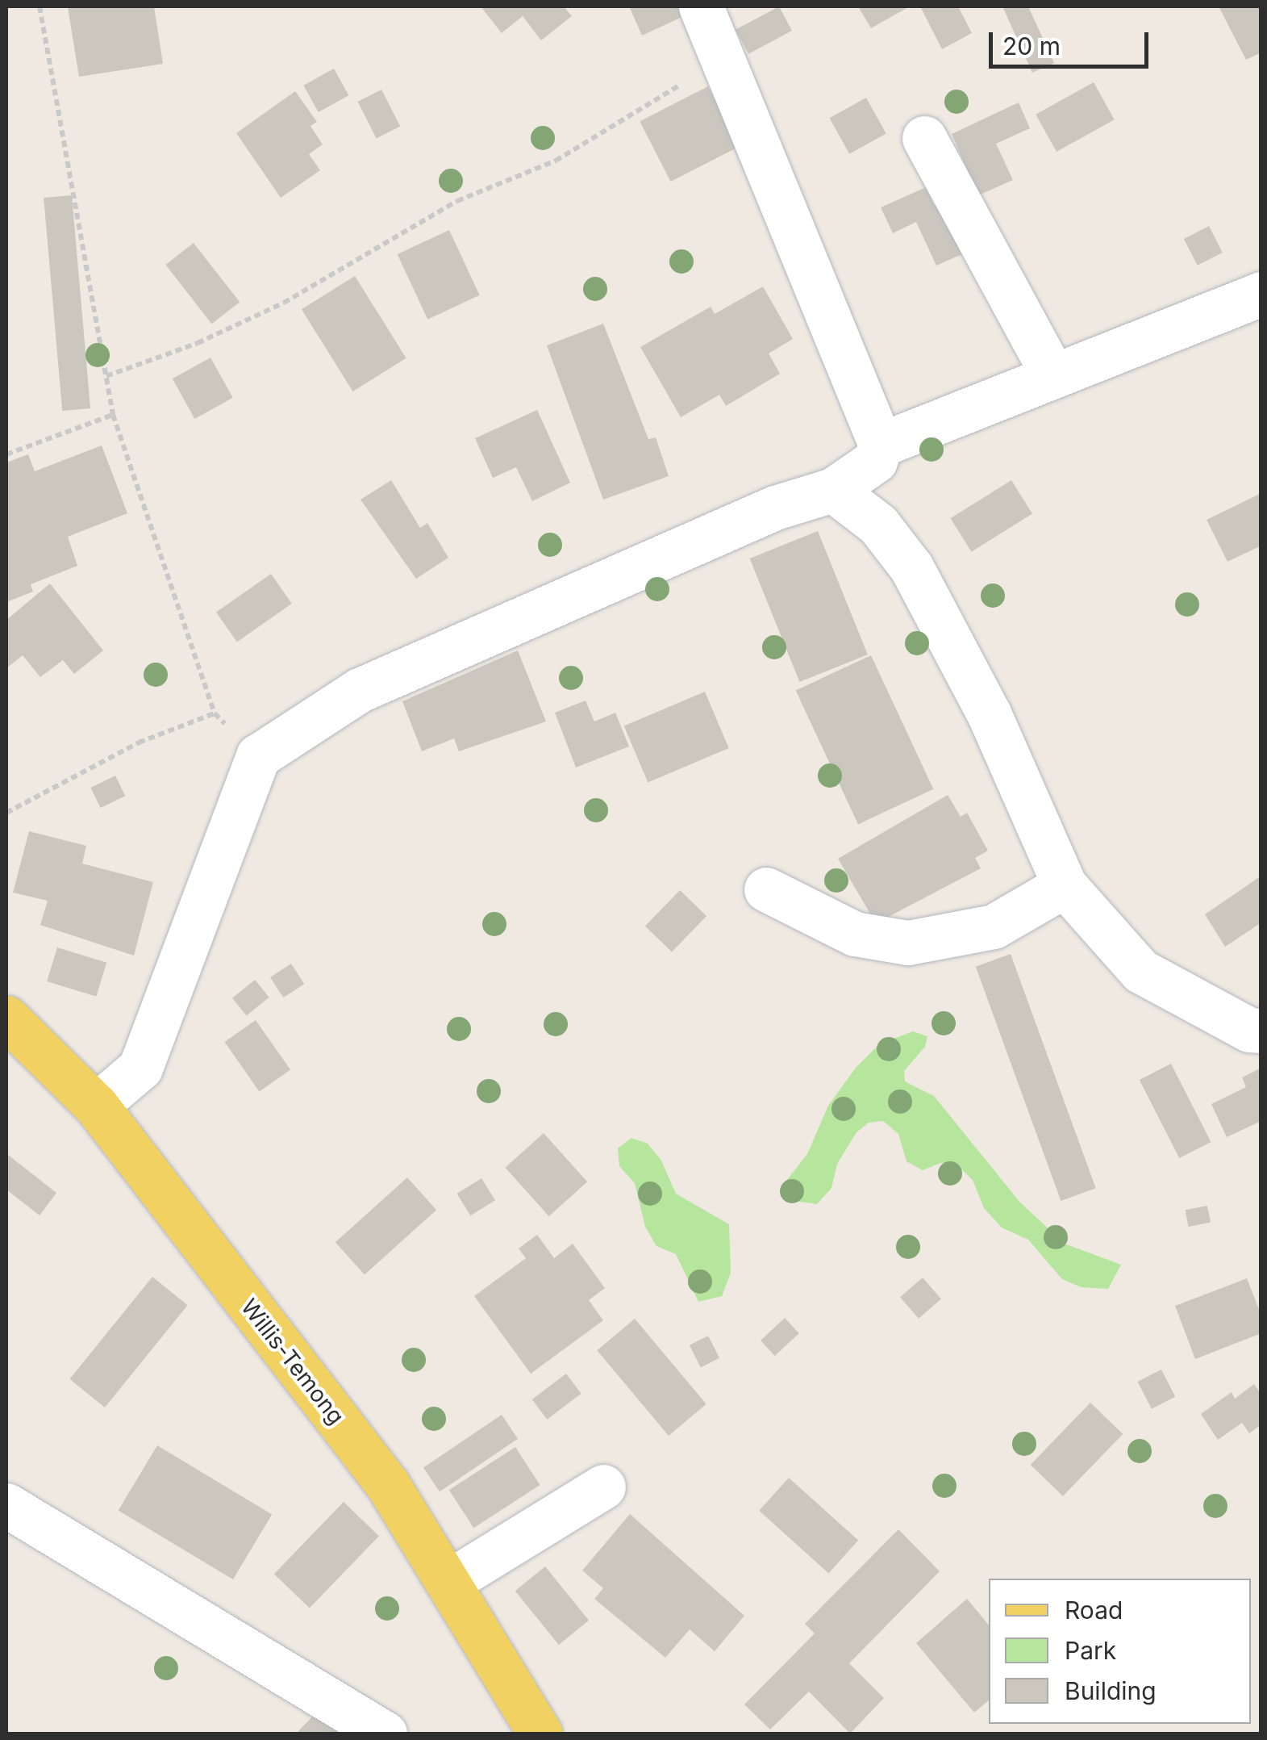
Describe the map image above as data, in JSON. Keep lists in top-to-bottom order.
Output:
{
  "streets": {
    "main road": ["Willis-Temong"]
  },
  "legend": ["Road", "Park", "Building"],
  "scale_bar": "20 m"
}
